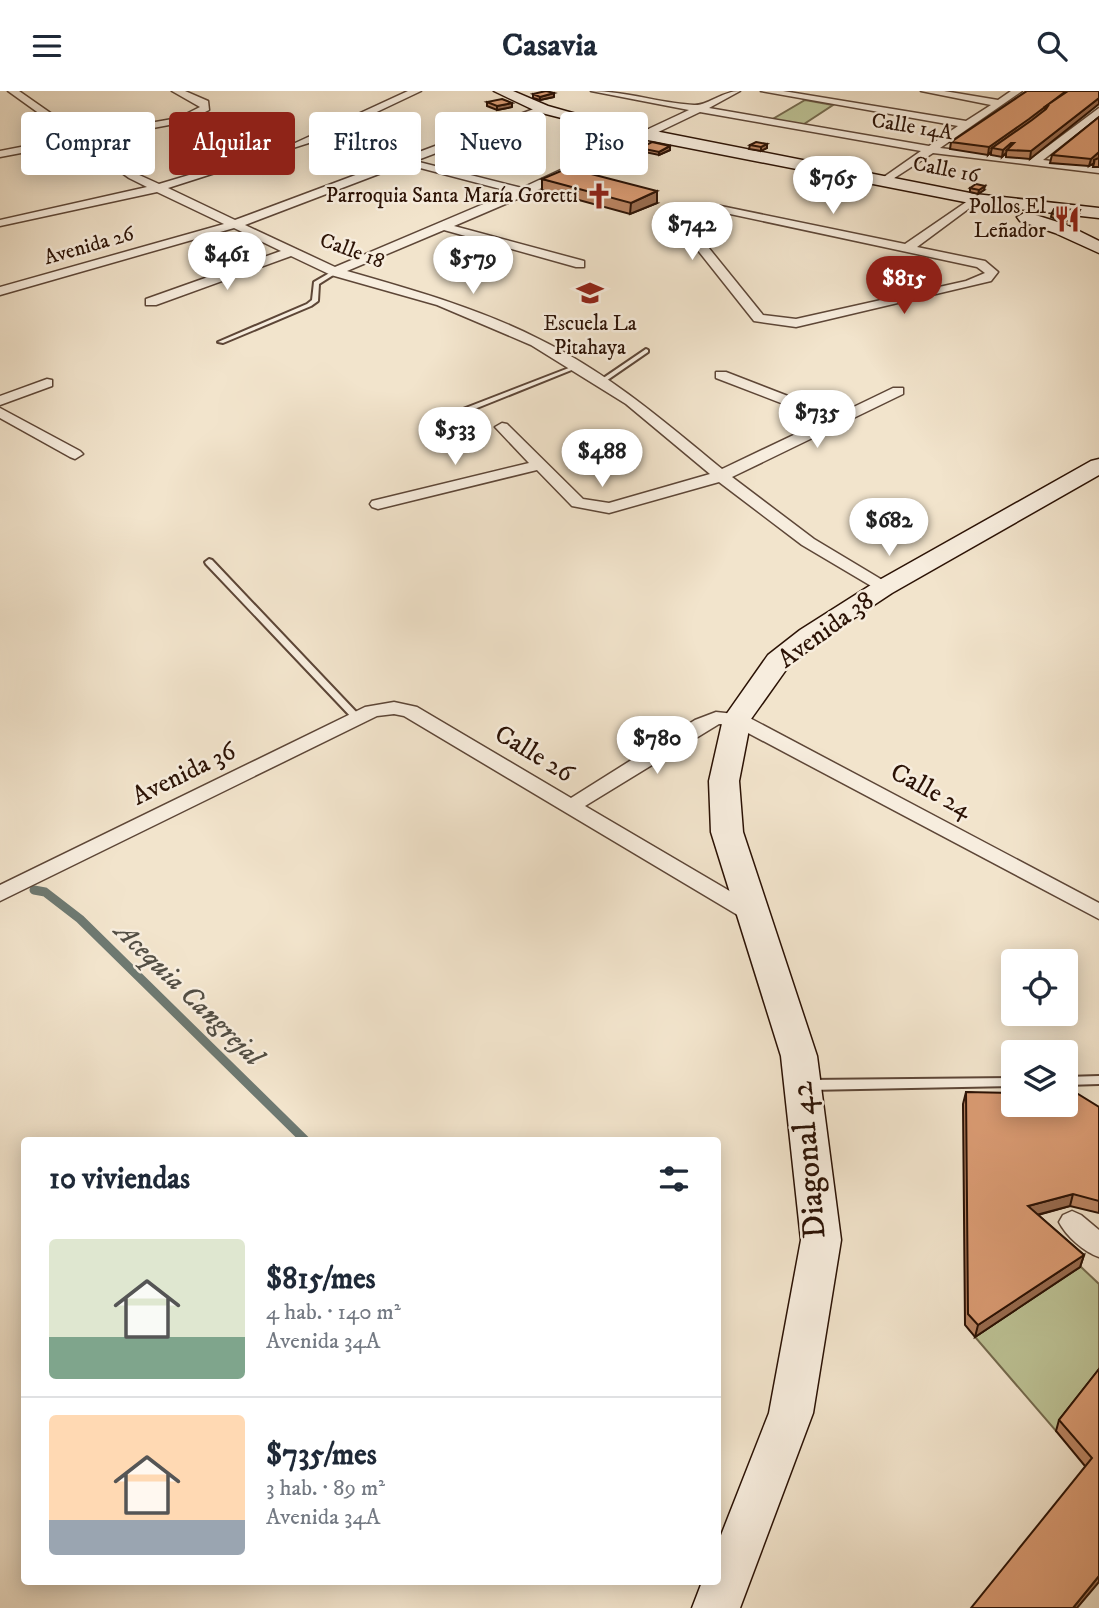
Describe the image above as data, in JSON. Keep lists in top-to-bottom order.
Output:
{
  "streets": {
    "street": [
      "Calle 14A",
      "Calle 16",
      "Avenida 26",
      "Calle 18",
      "Avenida 38",
      "Calle 26",
      "Avenida 36",
      "Calle 24",
      "Diagonal 42"
    ]
  },
  "crossings": [
    ["Calle 16", "Avenida 26"],
    ["Avenida 26", "Calle 18"],
    ["Calle 18", "Avenida 38"],
    ["Avenida 38", "Calle 24"],
    ["Avenida 38", "Diagonal 42"],
    ["Calle 26", "Avenida 36"],
    ["Calle 26", "Diagonal 42"],
    ["Calle 24", "Diagonal 42"]
  ],
  "water": ["Acequia Cangrejal"],
  "places": {
    "church": ["Parroquia Santa María Goretti"],
    "restaurant": ["Pollos El Leñador"],
    "school or university": ["Escuela La Pitahaya"]
  },
  "page": {
    "header": "Casavia",
    "chip": [
      "Comprar",
      "Alquilar",
      "Filtros",
      "Nuevo",
      "Piso"
    ],
    "price": [
      "$765",
      "$742",
      "$461",
      "$579",
      "$815",
      "$735",
      "$533",
      "$488",
      "$682",
      "$780"
    ],
    "heading": "10 viviendas",
    "list": [
      {
        "name": "$815/mes",
        "note": "4 hab. · 140 m² · Avenida 34A"
      },
      {
        "name": "$735/mes",
        "note": "3 hab. · 89 m² · Avenida 34A"
      }
    ]
  }
}
